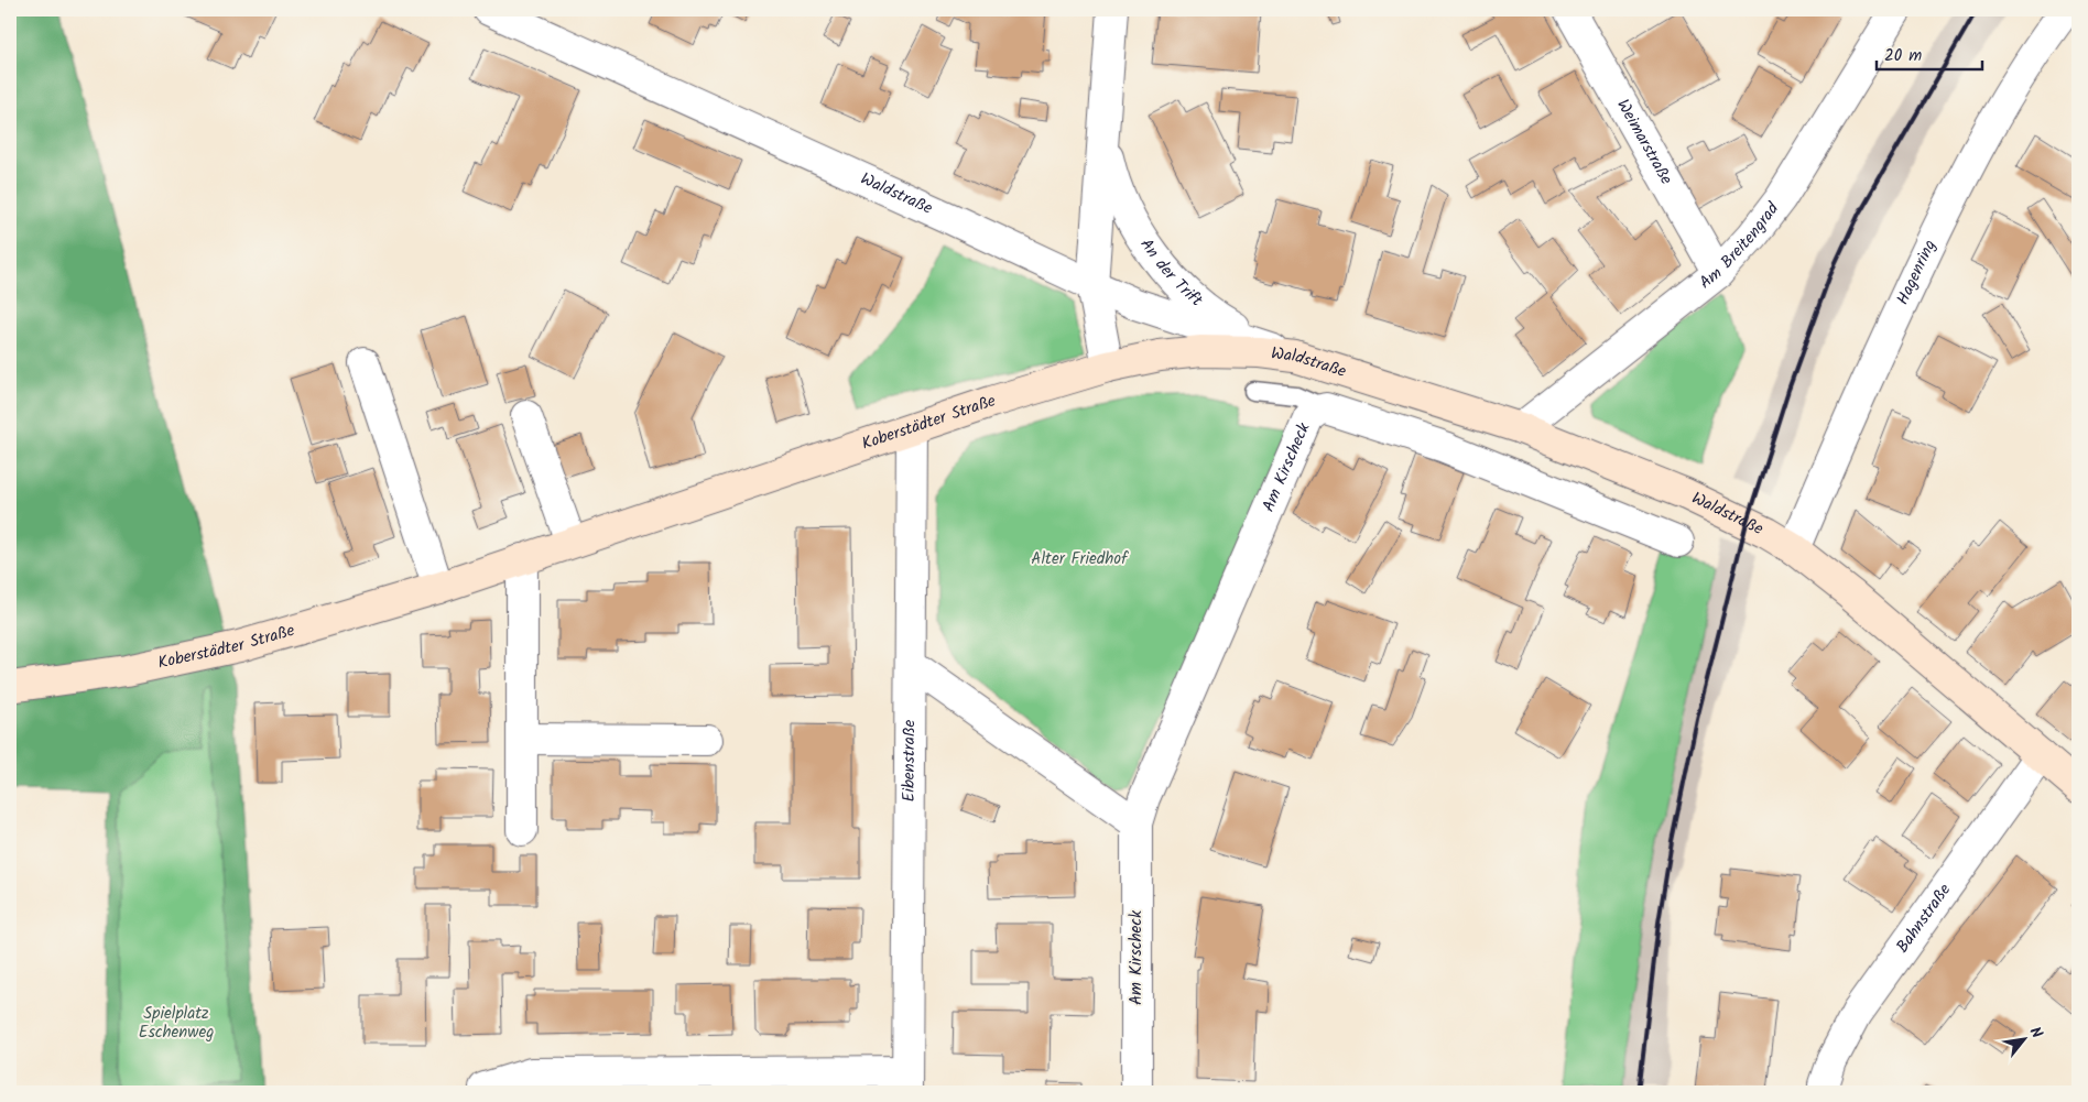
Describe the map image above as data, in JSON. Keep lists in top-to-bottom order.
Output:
{
  "streets": {
    "street": [
      "Weimarstraße",
      "Waldstraße",
      "Am Breitengrad",
      "An der Trift",
      "Hagenring",
      "Koberstädter Straße",
      "Am Kirscheck",
      "Eibenstraße",
      "Bahnstraße"
    ]
  },
  "crossings": [
    ["Weimarstraße", "Am Breitengrad"],
    ["Waldstraße", "Am Breitengrad"],
    ["Waldstraße", "An der Trift"],
    ["Waldstraße", "Hagenring"],
    ["Waldstraße", "Koberstädter Straße"],
    ["Waldstraße", "Bahnstraße"],
    ["An der Trift", "Koberstädter Straße"],
    ["Koberstädter Straße", "Eibenstraße"]
  ],
  "parks": ["Alter Friedhof", "Spielplatz Eschenweg"],
  "scale_bar": "20 m",
  "north": "top right"
}
